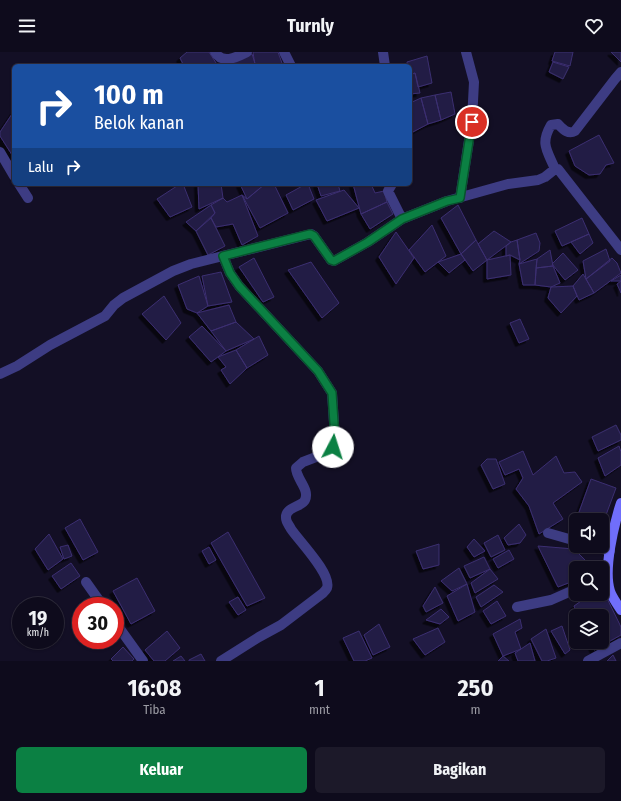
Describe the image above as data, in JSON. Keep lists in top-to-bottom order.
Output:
{
  "page": {
    "header": "Turnly",
    "turn": ["100 m", "Belok kanan"],
    "then": "Lalu",
    "speed": "19 km/h",
    "limit": "30",
    "eta": [
      "16:08",
      "Tiba",
      "1",
      "mnt",
      "250",
      "m"
    ],
    "buttons": ["Keluar", "Bagikan"]
  }
}
